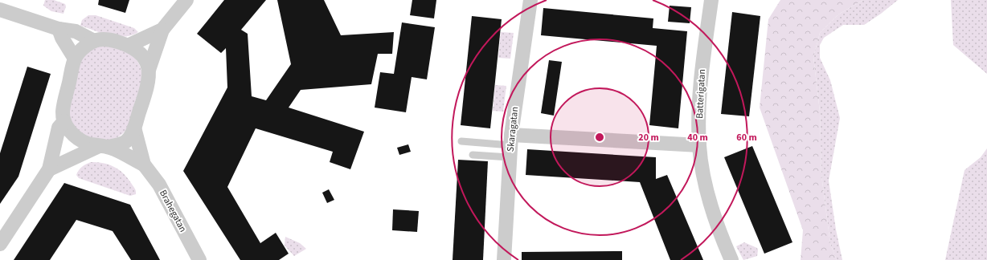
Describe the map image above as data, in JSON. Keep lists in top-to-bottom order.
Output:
{
  "streets": {
    "street": ["Batterigatan", "Skaragatan", "Brahegatan"]
  },
  "rings": ["20 m", "40 m", "60 m"]
}
